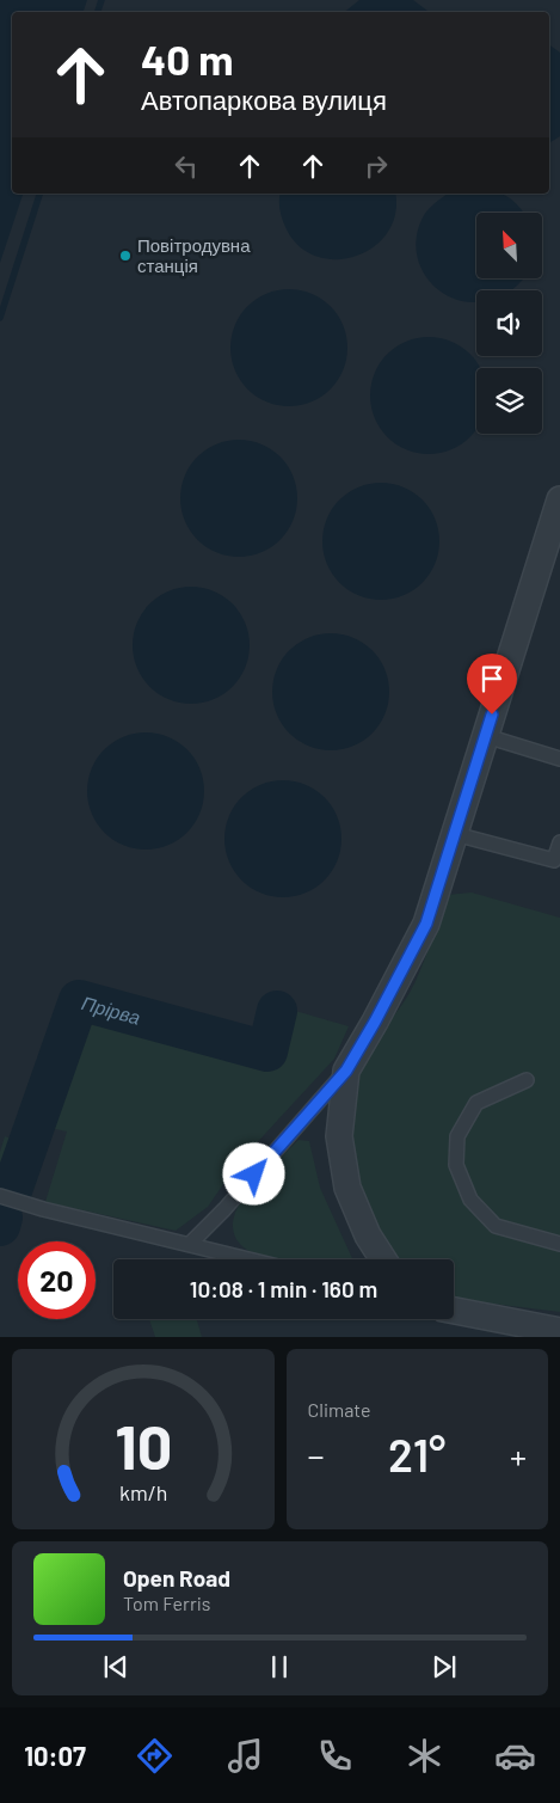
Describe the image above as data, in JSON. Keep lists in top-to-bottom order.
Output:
{
  "water": ["Прірва"],
  "places": ["Повітродувна станція"],
  "north": "top left",
  "page": {
    "turn": ["40 m", "Автопаркова вулиця"],
    "limit": "20",
    "trip": "10:08 · 1 min · 160 m",
    "tile": "Climate",
    "heat": ["−", "21°", "+"],
    "song": ["Open Road", "Tom Ferris"],
    "tabs": "10:07",
    "gauge": ["10", "km/h"]
  }
}
